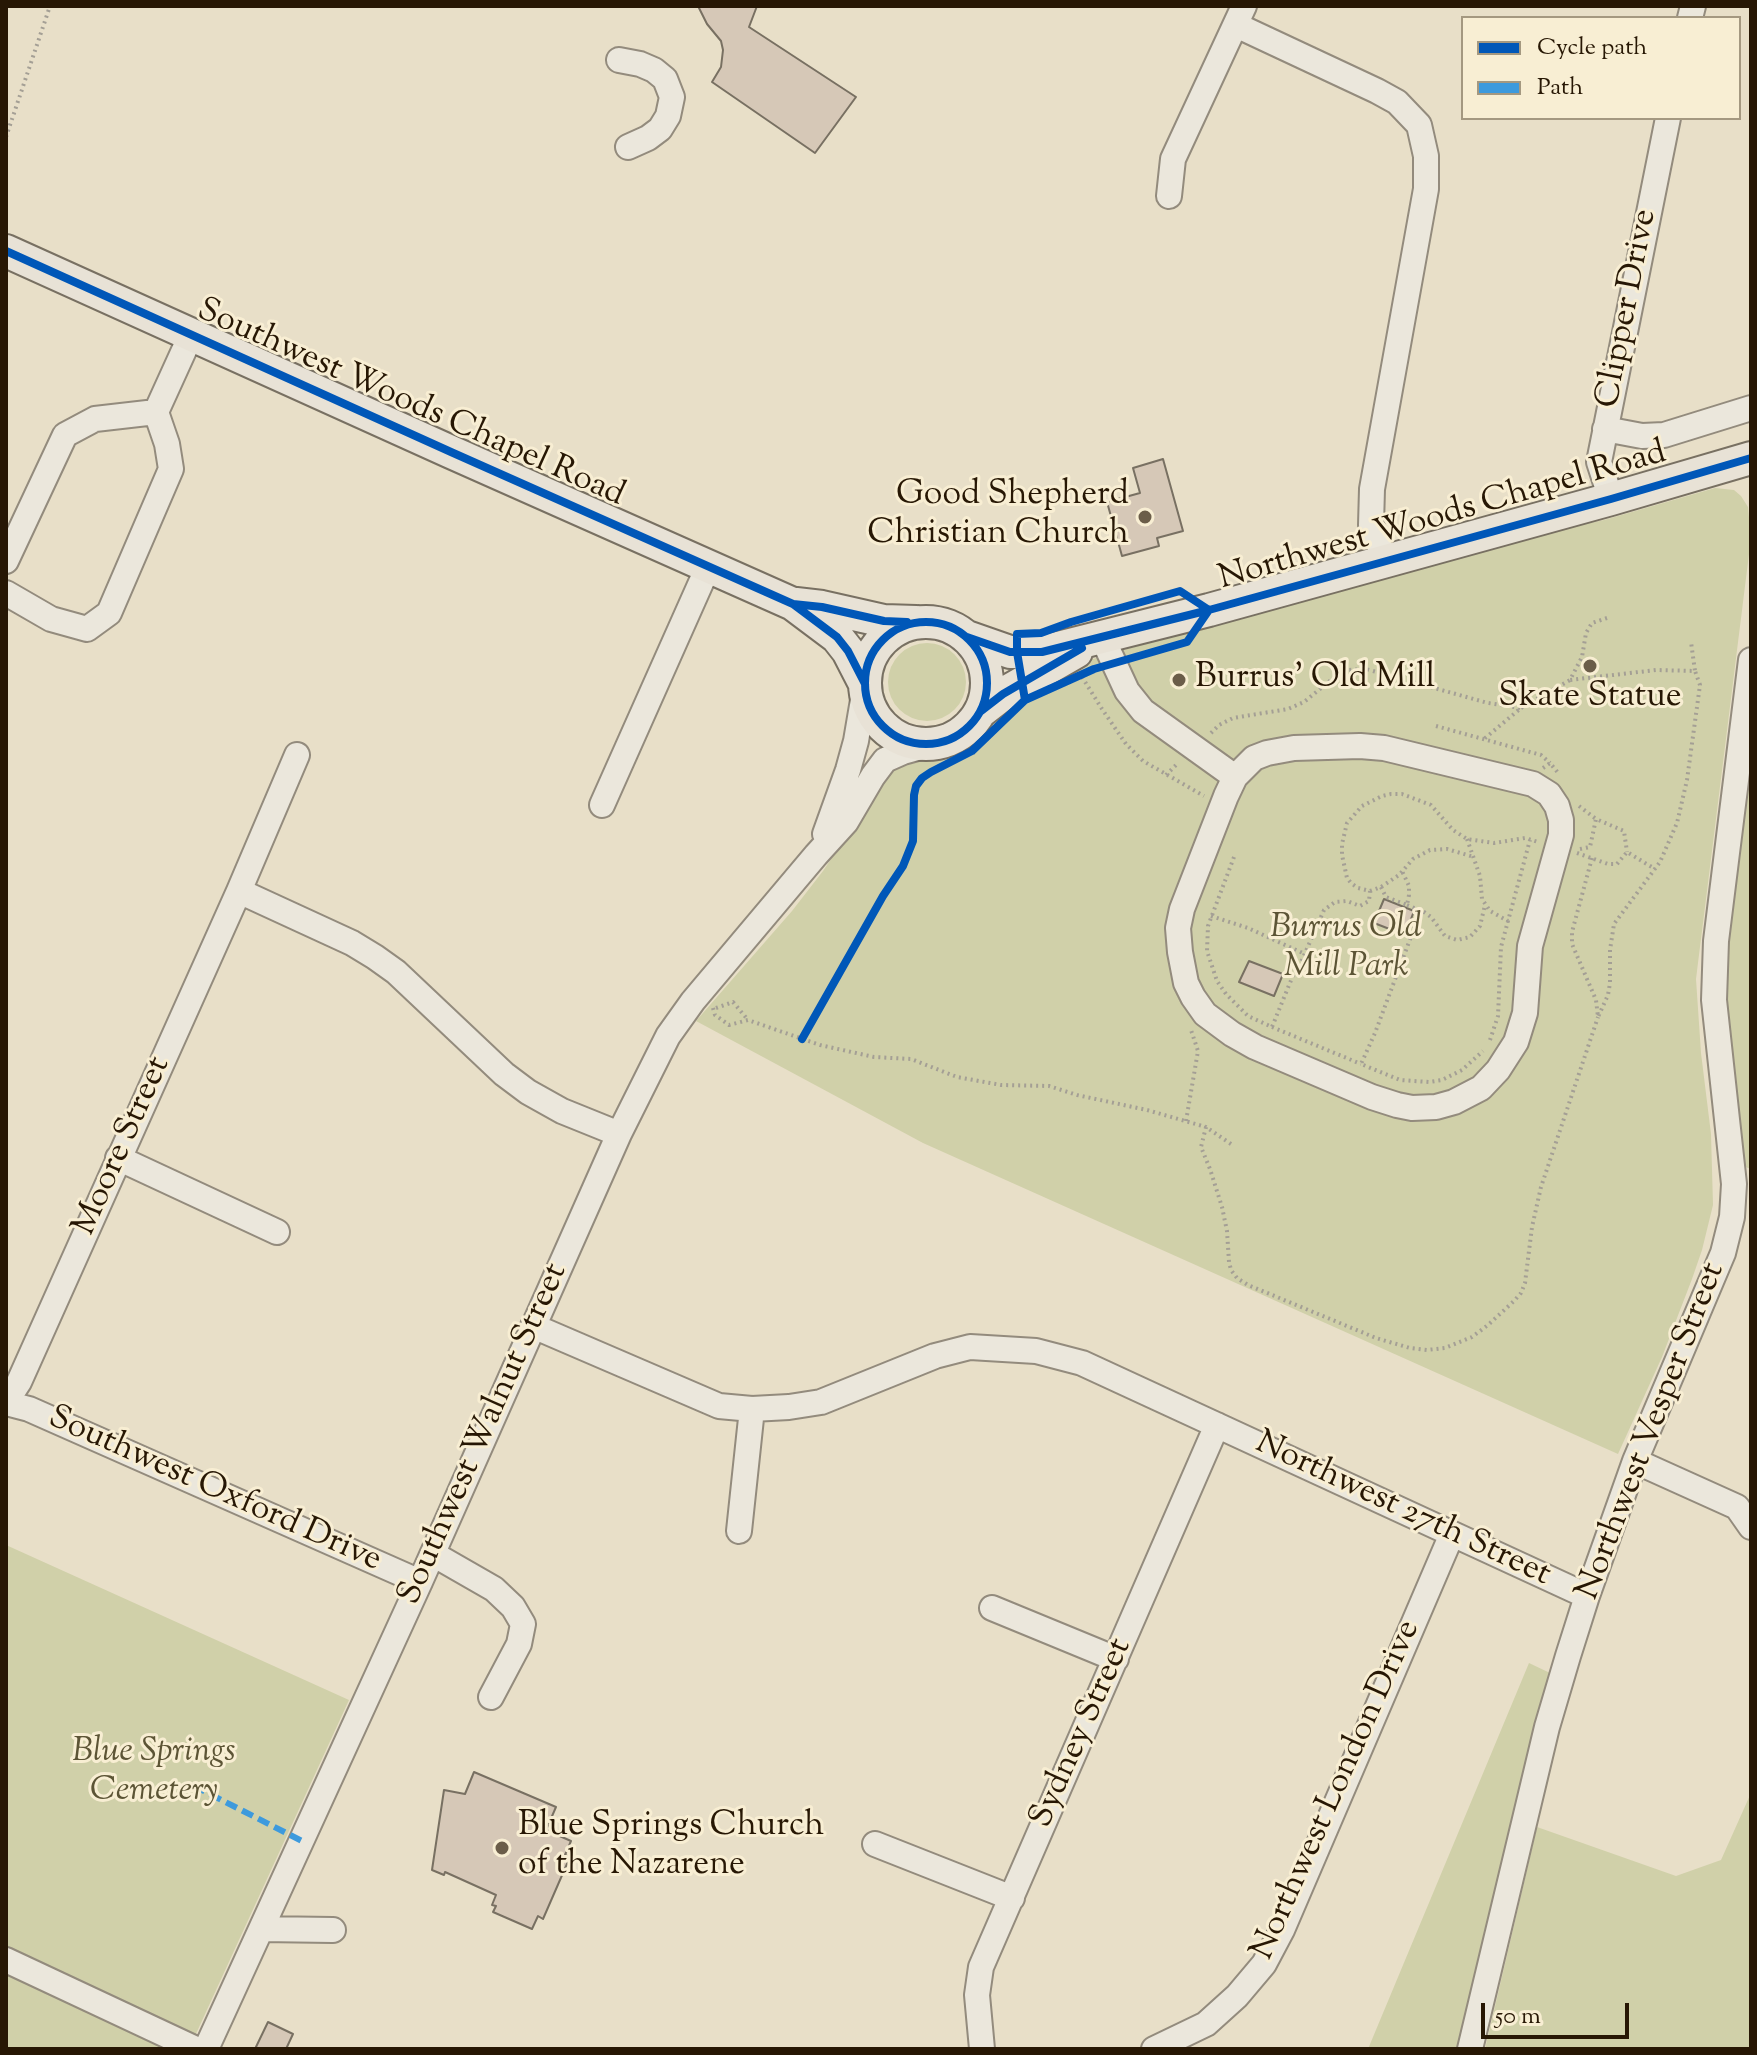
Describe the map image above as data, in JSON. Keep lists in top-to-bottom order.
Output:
{
  "streets": {
    "main road": ["Southwest Woods Chapel Road", "Northwest Woods Chapel Road"],
    "street": [
      "Clipper Drive",
      "Moore Street",
      "Northwest Vesper Street",
      "Southwest Walnut Street",
      "Southwest Oxford Drive",
      "Northwest 27th Street",
      "Sydney Street",
      "Northwest London Drive"
    ]
  },
  "crossings": [
    ["Clipper Drive", "Northwest Woods Chapel Road"],
    ["Southwest Woods Chapel Road", "Northwest Woods Chapel Road"],
    ["Southwest Woods Chapel Road", "Southwest Walnut Street"],
    ["Northwest Woods Chapel Road", "Southwest Walnut Street"],
    ["Moore Street", "Southwest Oxford Drive"],
    ["Northwest Vesper Street", "Northwest 27th Street"],
    ["Southwest Walnut Street", "Southwest Oxford Drive"],
    ["Southwest Walnut Street", "Northwest 27th Street"],
    ["Northwest 27th Street", "Sydney Street"],
    ["Northwest 27th Street", "Northwest London Drive"]
  ],
  "parks": ["Burrus Old Mill Park", "Blue Springs Cemetery"],
  "places": [
    "Good Shepherd Christian Church",
    "Skate Statue",
    "Burrus' Old Mill",
    "Blue Springs Church of the Nazarene"
  ],
  "legend": ["Cycle path", "Path"],
  "scale_bar": "50 m"
}
